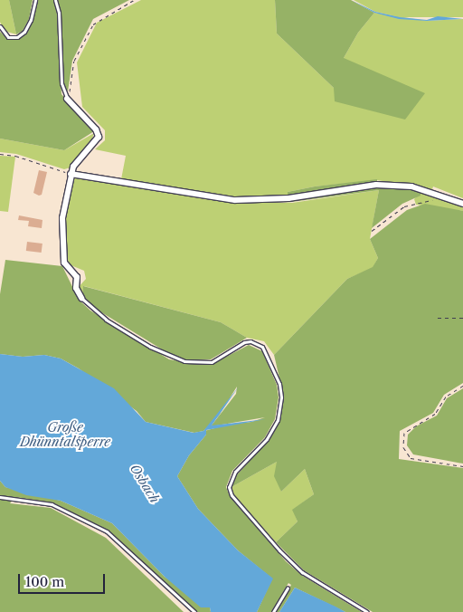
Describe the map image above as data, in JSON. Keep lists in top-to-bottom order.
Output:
{
  "water": ["Große Dhünntalsperre", "Osbach"],
  "scale_bar": "100 m"
}
